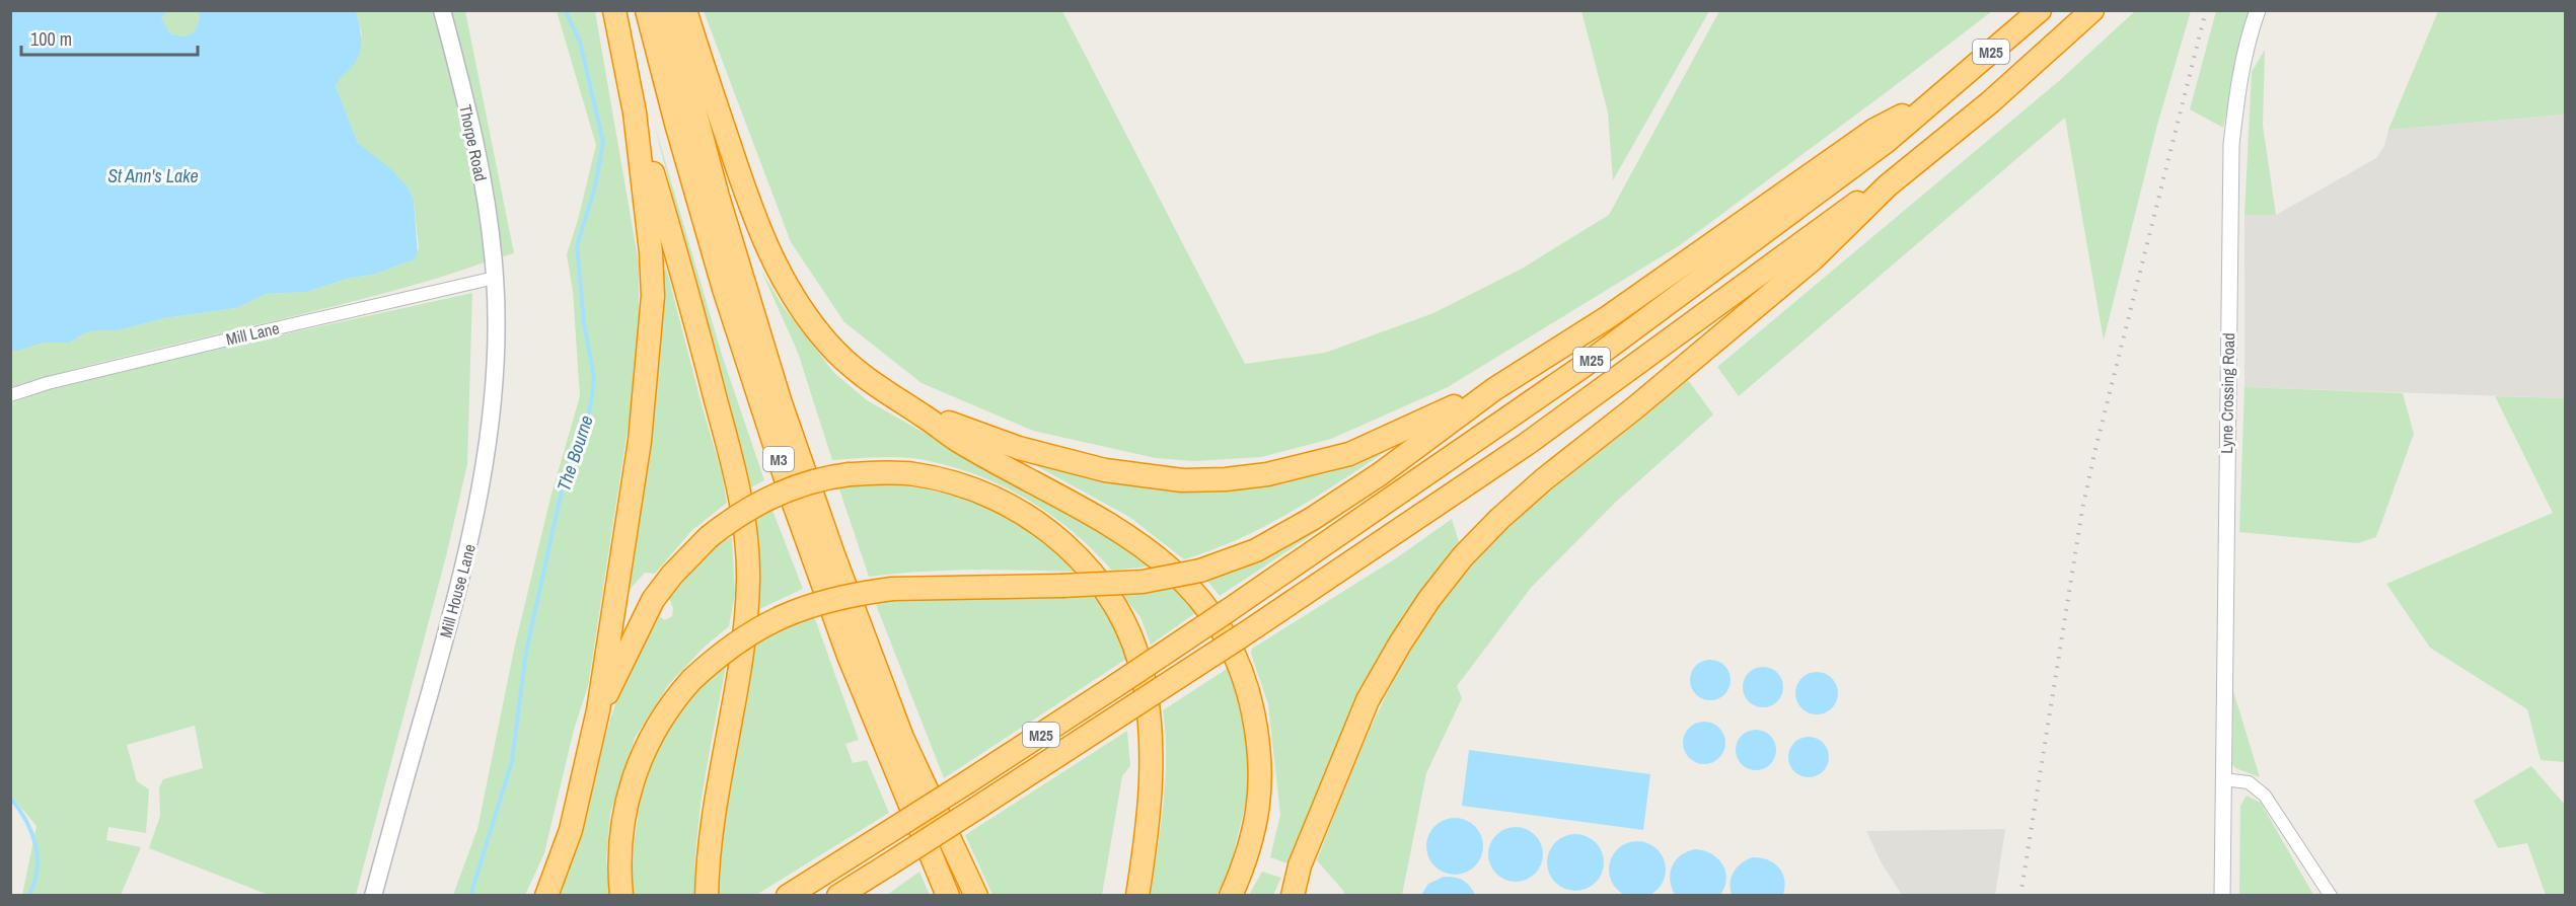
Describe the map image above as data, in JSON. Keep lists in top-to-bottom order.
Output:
{
  "streets": {
    "highway": ["M25", "M3"],
    "main road": ["Thorpe Road", "Mill House Lane"],
    "street": ["Mill Lane", "Lyne Crossing Road"]
  },
  "crossings": [
    ["Thorpe Road", "Mill Lane"],
    ["Thorpe Road", "Mill House Lane"],
    ["Mill Lane", "Mill House Lane"]
  ],
  "water": ["St Ann's Lake", "The Bourne"],
  "scale_bar": "100 m"
}
